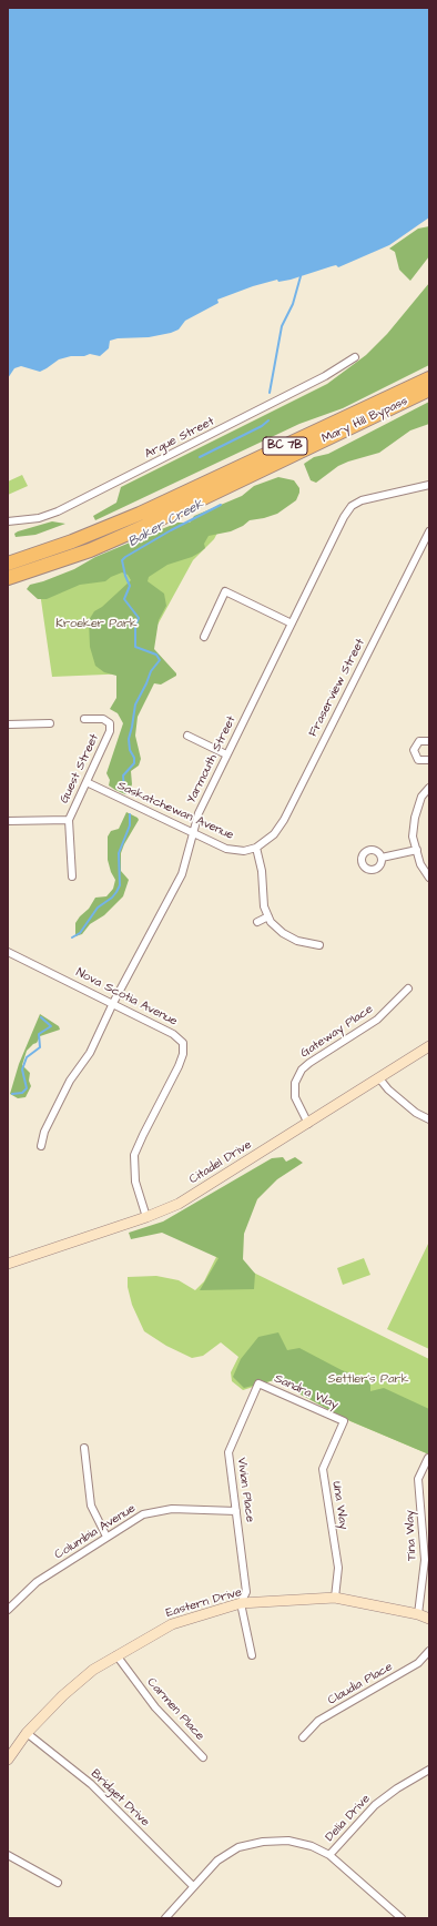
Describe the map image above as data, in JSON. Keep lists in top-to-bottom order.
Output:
{
  "streets": {
    "highway": ["Mary Hill Bypass", "BC 7B"],
    "street": [
      "Argue Street",
      "Fraserview Street",
      "Yarmouth Street",
      "Guest Street",
      "Saskatchewan Avenue",
      "Nova Scotia Avenue",
      "Gateway Place",
      "Citadel Drive",
      "Sandra Way",
      "Vivian Place",
      "Una Way",
      "Columbia Avenue",
      "Tina Way",
      "Eastern Drive",
      "Claudia Place",
      "Carmen Place",
      "Bridget Drive",
      "Delia Drive"
    ]
  },
  "crossings": [
    ["Fraserview Street", "Saskatchewan Avenue"],
    ["Yarmouth Street", "Saskatchewan Avenue"],
    ["Yarmouth Street", "Nova Scotia Avenue"],
    ["Guest Street", "Saskatchewan Avenue"],
    ["Nova Scotia Avenue", "Citadel Drive"],
    ["Gateway Place", "Citadel Drive"],
    ["Sandra Way", "Vivian Place"],
    ["Sandra Way", "Una Way"],
    ["Vivian Place", "Columbia Avenue"],
    ["Vivian Place", "Eastern Drive"],
    ["Una Way", "Eastern Drive"],
    ["Tina Way", "Eastern Drive"],
    ["Eastern Drive", "Carmen Place"],
    ["Eastern Drive", "Bridget Drive"]
  ],
  "water": ["Baker Creek"],
  "parks": ["Kroeker Park", "Settler's Park"]
}
